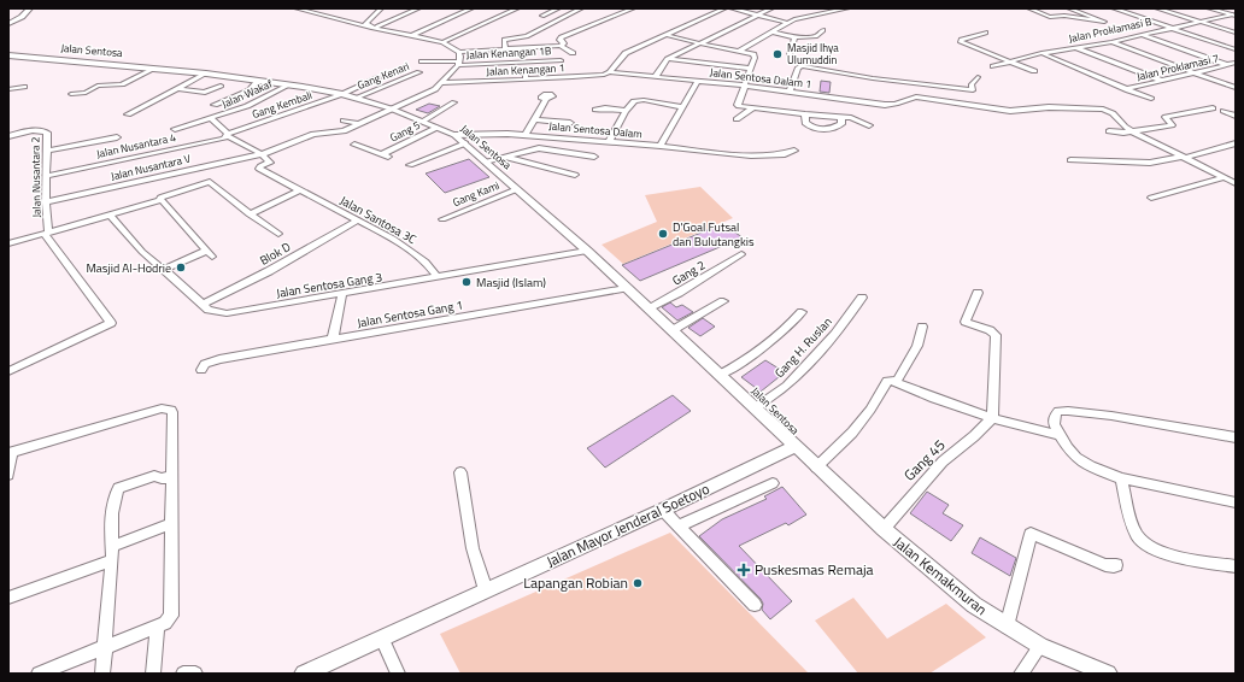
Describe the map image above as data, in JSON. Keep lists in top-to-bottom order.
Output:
{
  "streets": {
    "street": [
      "Jalan Proklamasi B",
      "Jalan Sentosa",
      "Jalan Kenangan 1B",
      "Jalan Proklamasi 7",
      "Jalan Kenangan 1",
      "Gang Kenari",
      "Jalan Sentosa Dalam 1",
      "Jalan Wakaf",
      "Gang Kembali",
      "Jalan Sentosa Dalam",
      "Gang 5",
      "Jalan Nusantara 4",
      "Jalan Nusantara V",
      "Jalan Nusantara 2",
      "Gang Kami",
      "Jalan Santosa 3C",
      "Blok D",
      "Gang 2",
      "Jalan Sentosa Gang 3",
      "Jalan Sentosa Gang 1",
      "Gang H. Ruslan",
      "Gang 45",
      "Jalan Mayor Jenderal Soetoyo",
      "Jalan Kemakmuran"
    ]
  },
  "crossings": [
    ["Jalan Sentosa", "Gang Kenari"],
    ["Jalan Sentosa", "Jalan Wakaf"],
    ["Jalan Sentosa", "Gang Kembali"],
    ["Jalan Sentosa", "Jalan Sentosa Dalam"],
    ["Jalan Sentosa", "Gang 5"],
    ["Jalan Sentosa", "Jalan Nusantara V"],
    ["Jalan Sentosa", "Gang Kami"],
    ["Jalan Sentosa", "Gang 2"],
    ["Jalan Sentosa", "Jalan Sentosa Gang 3"],
    ["Jalan Sentosa", "Jalan Sentosa Gang 1"],
    ["Jalan Sentosa", "Gang H. Ruslan"],
    ["Jalan Sentosa", "Jalan Mayor Jenderal Soetoyo"],
    ["Jalan Sentosa", "Jalan Kemakmuran"],
    ["Jalan Kenangan 1", "Jalan Sentosa Dalam 1"],
    ["Jalan Kenangan 1", "Jalan Nusantara V"],
    ["Gang Kembali", "Jalan Nusantara 4"],
    ["Jalan Nusantara 4", "Jalan Nusantara 2"],
    ["Jalan Nusantara V", "Jalan Nusantara 2"],
    ["Jalan Nusantara V", "Jalan Santosa 3C"],
    ["Jalan Santosa 3C", "Blok D"],
    ["Jalan Santosa 3C", "Jalan Sentosa Gang 3"],
    ["Blok D", "Jalan Sentosa Gang 3"],
    ["Gang 45", "Jalan Kemakmuran"],
    ["Jalan Mayor Jenderal Soetoyo", "Jalan Kemakmuran"]
  ],
  "places": {
    "other": [
      "Masjid Ihya Ulumuddin",
      "D'Goal Futsal dan Bulutangkis",
      "Masjid Al-Hodrie",
      "Masjid (Islam)",
      "Lapangan Robian"
    ],
    "health": ["Puskesmas Remaja"]
  }
}
